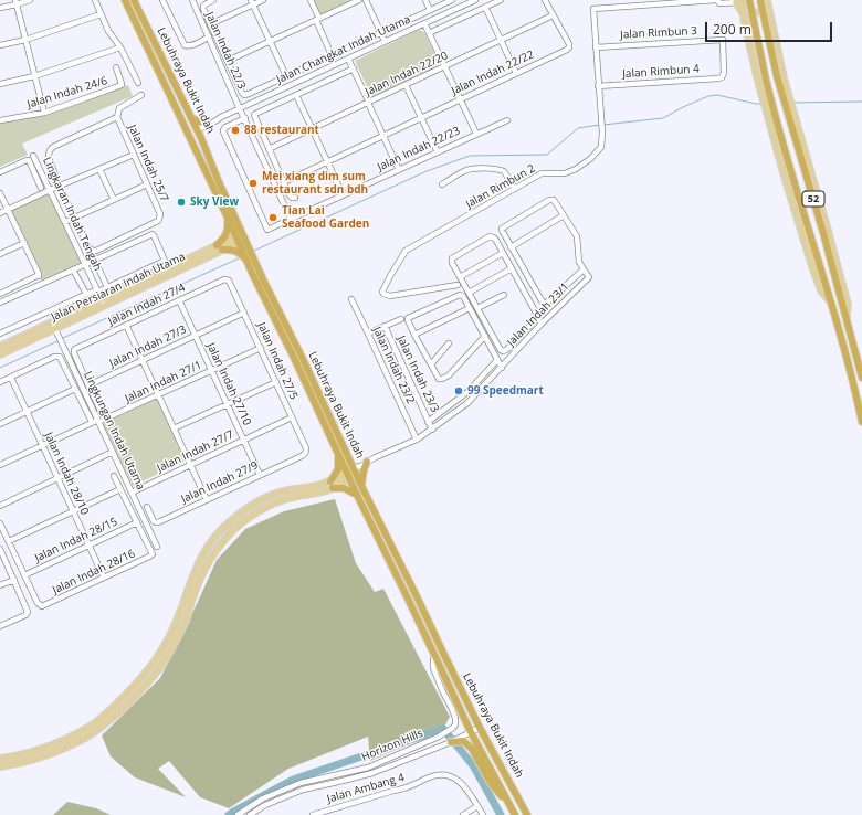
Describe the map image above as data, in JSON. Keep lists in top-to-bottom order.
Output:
{
  "streets": {
    "highway": ["Lebuhraya Bukit Indah", "52"],
    "main road": ["Jalan Persiaran Indah Utama"],
    "street": [
      "Jalan Rimbun 3",
      "Jalan Changkat Indah Utama",
      "Jalan Indah 22/3",
      "Jalan Rimbun 4",
      "Jalan Indah 22/22",
      "Jalan Indah 22/20",
      "Jalan Indah 24/6",
      "Jalan Indah 22/23",
      "Jalan Indah 25/7",
      "Jalan Rimbun 2",
      "Lingkaran Indah Tengah",
      "Jalan Indah 27/4",
      "Jalan Indah 23/1",
      "Jalan Indah 27/3",
      "Jalan Indah 27/5",
      "Jalan Indah 23/2",
      "Jalan Indah 23/3",
      "Jalan Indah 27/1",
      "Jalan Indah 27/10",
      "Lingkungan Indah Utama",
      "Jalan Indah 27/7",
      "Jalan Indah 28/10",
      "Jalan Indah 27/9",
      "Jalan Indah 28/15",
      "Jalan Indah 28/16",
      "Horizon Hills",
      "Jalan Ambang 4"
    ]
  },
  "crossings": [
    ["Jalan Rimbun 3", "Jalan Rimbun 4"],
    ["Jalan Rimbun 3", "Jalan Rimbun 2"],
    ["Jalan Changkat Indah Utama", "Jalan Indah 22/3"],
    ["Jalan Changkat Indah Utama", "Lebuhraya Bukit Indah"],
    ["Jalan Indah 22/3", "Jalan Indah 22/23"],
    ["Jalan Rimbun 4", "Jalan Rimbun 2"],
    ["Jalan Indah 22/22", "Jalan Indah 22/20"],
    ["Lebuhraya Bukit Indah", "Jalan Persiaran Indah Utama"],
    ["Lebuhraya Bukit Indah", "Jalan Indah 23/1"],
    ["Lebuhraya Bukit Indah", "Horizon Hills"],
    ["Lingkaran Indah Tengah", "Jalan Persiaran Indah Utama"],
    ["Jalan Persiaran Indah Utama", "Lingkungan Indah Utama"],
    ["Jalan Indah 27/4", "Jalan Indah 27/3"],
    ["Jalan Indah 27/4", "Jalan Indah 27/5"],
    ["Jalan Indah 27/4", "Jalan Indah 27/10"],
    ["Jalan Indah 23/1", "Jalan Indah 23/2"],
    ["Jalan Indah 23/1", "Jalan Indah 23/3"],
    ["Jalan Indah 27/3", "Jalan Indah 27/5"],
    ["Jalan Indah 27/3", "Jalan Indah 27/10"],
    ["Jalan Indah 27/5", "Jalan Indah 27/1"],
    ["Jalan Indah 27/5", "Jalan Indah 27/7"],
    ["Jalan Indah 27/5", "Jalan Indah 27/9"],
    ["Jalan Indah 27/1", "Jalan Indah 27/10"],
    ["Jalan Indah 27/1", "Lingkungan Indah Utama"],
    ["Jalan Indah 27/1", "Jalan Indah 28/10"],
    ["Jalan Indah 27/10", "Jalan Indah 27/7"],
    ["Jalan Indah 27/10", "Jalan Indah 27/9"],
    ["Lingkungan Indah Utama", "Jalan Indah 27/7"],
    ["Jalan Indah 28/10", "Jalan Indah 28/15"],
    ["Jalan Indah 28/10", "Jalan Indah 28/16"],
    ["Jalan Indah 28/15", "Jalan Indah 28/16"]
  ],
  "places": [
    "88 restaurant",
    "Mei xiang dim sum restaurant sdn bdh",
    "Sky View",
    "Tian Lai Seafood Garden",
    "99 Speedmart"
  ],
  "scale_bar": "200 m"
}
